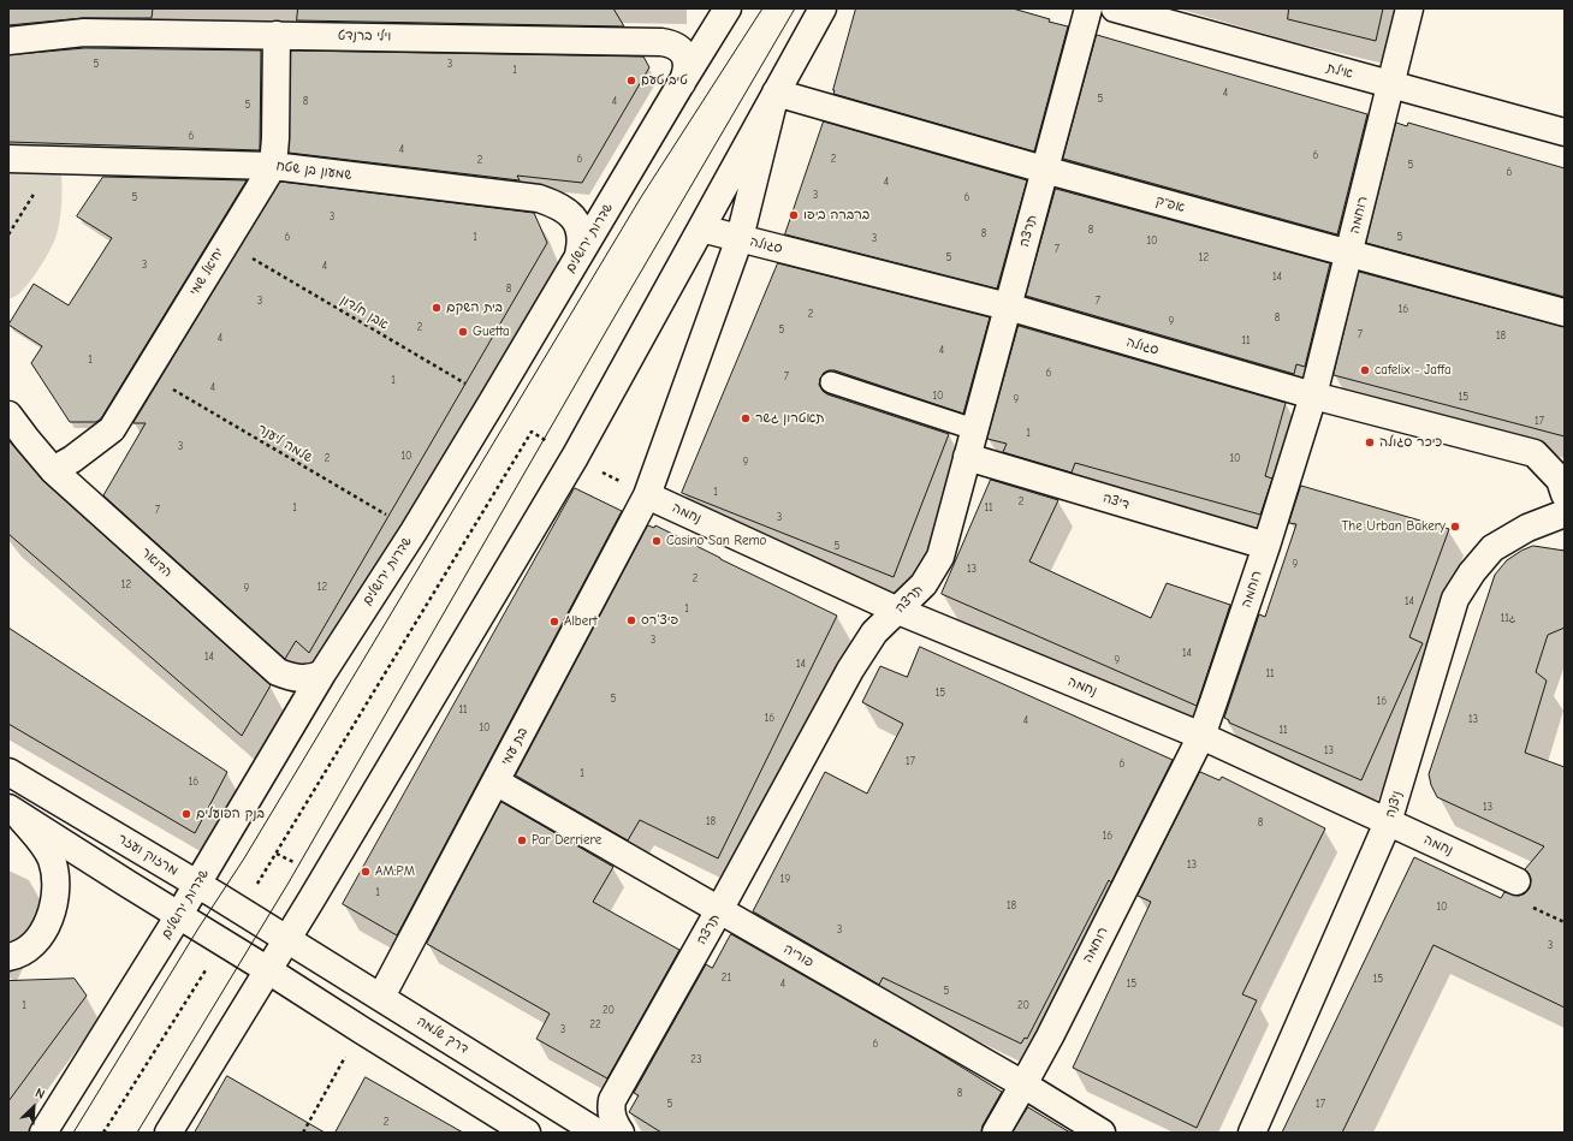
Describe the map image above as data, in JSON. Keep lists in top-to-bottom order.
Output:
{
  "streets": {
    "street": [
      "וילי ברנדט",
      "אילת",
      "שמעון בן שטח",
      "אפ\"ק",
      "רוחמה",
      "תרצה",
      "שדרות ירושלים",
      "סגולה",
      "יחיאל שמי",
      "דיצה",
      "נחמה",
      "הדואר",
      "בת עמי",
      "ניצנה",
      "מרזוק ועזר",
      "פוריה",
      "דרך שלמה"
    ],
    "path": ["אבן חלדון", "שלמה ליענר"]
  },
  "crossings": [
    ["וילי ברנדט", "שדרות ירושלים"],
    ["וילי ברנדט", "יחיאל שמי"],
    ["אילת", "רוחמה"],
    ["שמעון בן שטח", "שדרות ירושלים"],
    ["שמעון בן שטח", "יחיאל שמי"],
    ["אפ\"ק", "רוחמה"],
    ["אפ\"ק", "תרצה"],
    ["אפ\"ק", "בת עמי"],
    ["רוחמה", "סגולה"],
    ["רוחמה", "דיצה"],
    ["רוחמה", "נחמה"],
    ["רוחמה", "פוריה"],
    ["תרצה", "סגולה"],
    ["תרצה", "דיצה"],
    ["תרצה", "נחמה"],
    ["תרצה", "פוריה"],
    ["שדרות ירושלים", "אבן חלדון"],
    ["שדרות ירושלים", "שלמה ליענר"],
    ["שדרות ירושלים", "הדואר"],
    ["שדרות ירושלים", "מרזוק ועזר"],
    ["סגולה", "בת עמי"],
    ["יחיאל שמי", "אבן חלדון"],
    ["יחיאל שמי", "שלמה ליענר"],
    ["יחיאל שמי", "הדואר"],
    ["נחמה", "בת עמי"],
    ["נחמה", "ניצנה"],
    ["בת עמי", "פוריה"],
    ["בת עמי", "דרך שלמה"],
    ["מרזוק ועזר", "דרך שלמה"]
  ],
  "places": [
    "טיב טעם",
    "ברברה ביפו",
    "בית השקם",
    "Guetta",
    "cafelix - Jaffa",
    "תאטרון גשר",
    "כיכר סגולה",
    "The Urban Bakery",
    "Casino San Remo",
    "פיצ'רס",
    "Albert",
    "בנק הפועלים",
    "Par Derriere",
    "AM:PM"
  ],
  "house_numbers": [
    "5",
    "3",
    "1",
    "4",
    "5",
    "8",
    "4",
    "5",
    "6",
    "4",
    "6",
    "6",
    "2",
    "2",
    "5",
    "6",
    "4",
    "3",
    "5",
    "6",
    "3",
    "8",
    "8",
    "6",
    "1",
    "5",
    "3",
    "10",
    "7",
    "5",
    "12",
    "3",
    "4",
    "14",
    "8",
    "3",
    "7",
    "16",
    "2",
    "8",
    "9",
    "2",
    "5",
    "7",
    "18",
    "4",
    "11",
    "4",
    "1",
    "6",
    "7",
    "1",
    "4",
    "10",
    "15",
    "9",
    "17",
    "1",
    "3",
    "10",
    "2",
    "10",
    "9",
    "1",
    "2",
    "1",
    "11",
    "7",
    "3",
    "5",
    "9",
    "13",
    "2",
    "12",
    "12",
    "9",
    "14",
    "1",
    "11ג",
    "3",
    "14",
    "14",
    "9",
    "14",
    "11",
    "15",
    "5",
    "16",
    "11",
    "16",
    "13",
    "4",
    "10",
    "11",
    "13",
    "17",
    "6",
    "1",
    "16",
    "13",
    "18",
    "8",
    "16",
    "13",
    "19",
    "1",
    "18",
    "10",
    "3",
    "3",
    "21",
    "15",
    "4",
    "15",
    "5",
    "1",
    "20",
    "20",
    "22",
    "3",
    "6",
    "23",
    "8",
    "5",
    "17",
    "2"
  ],
  "north": "top right"
}
